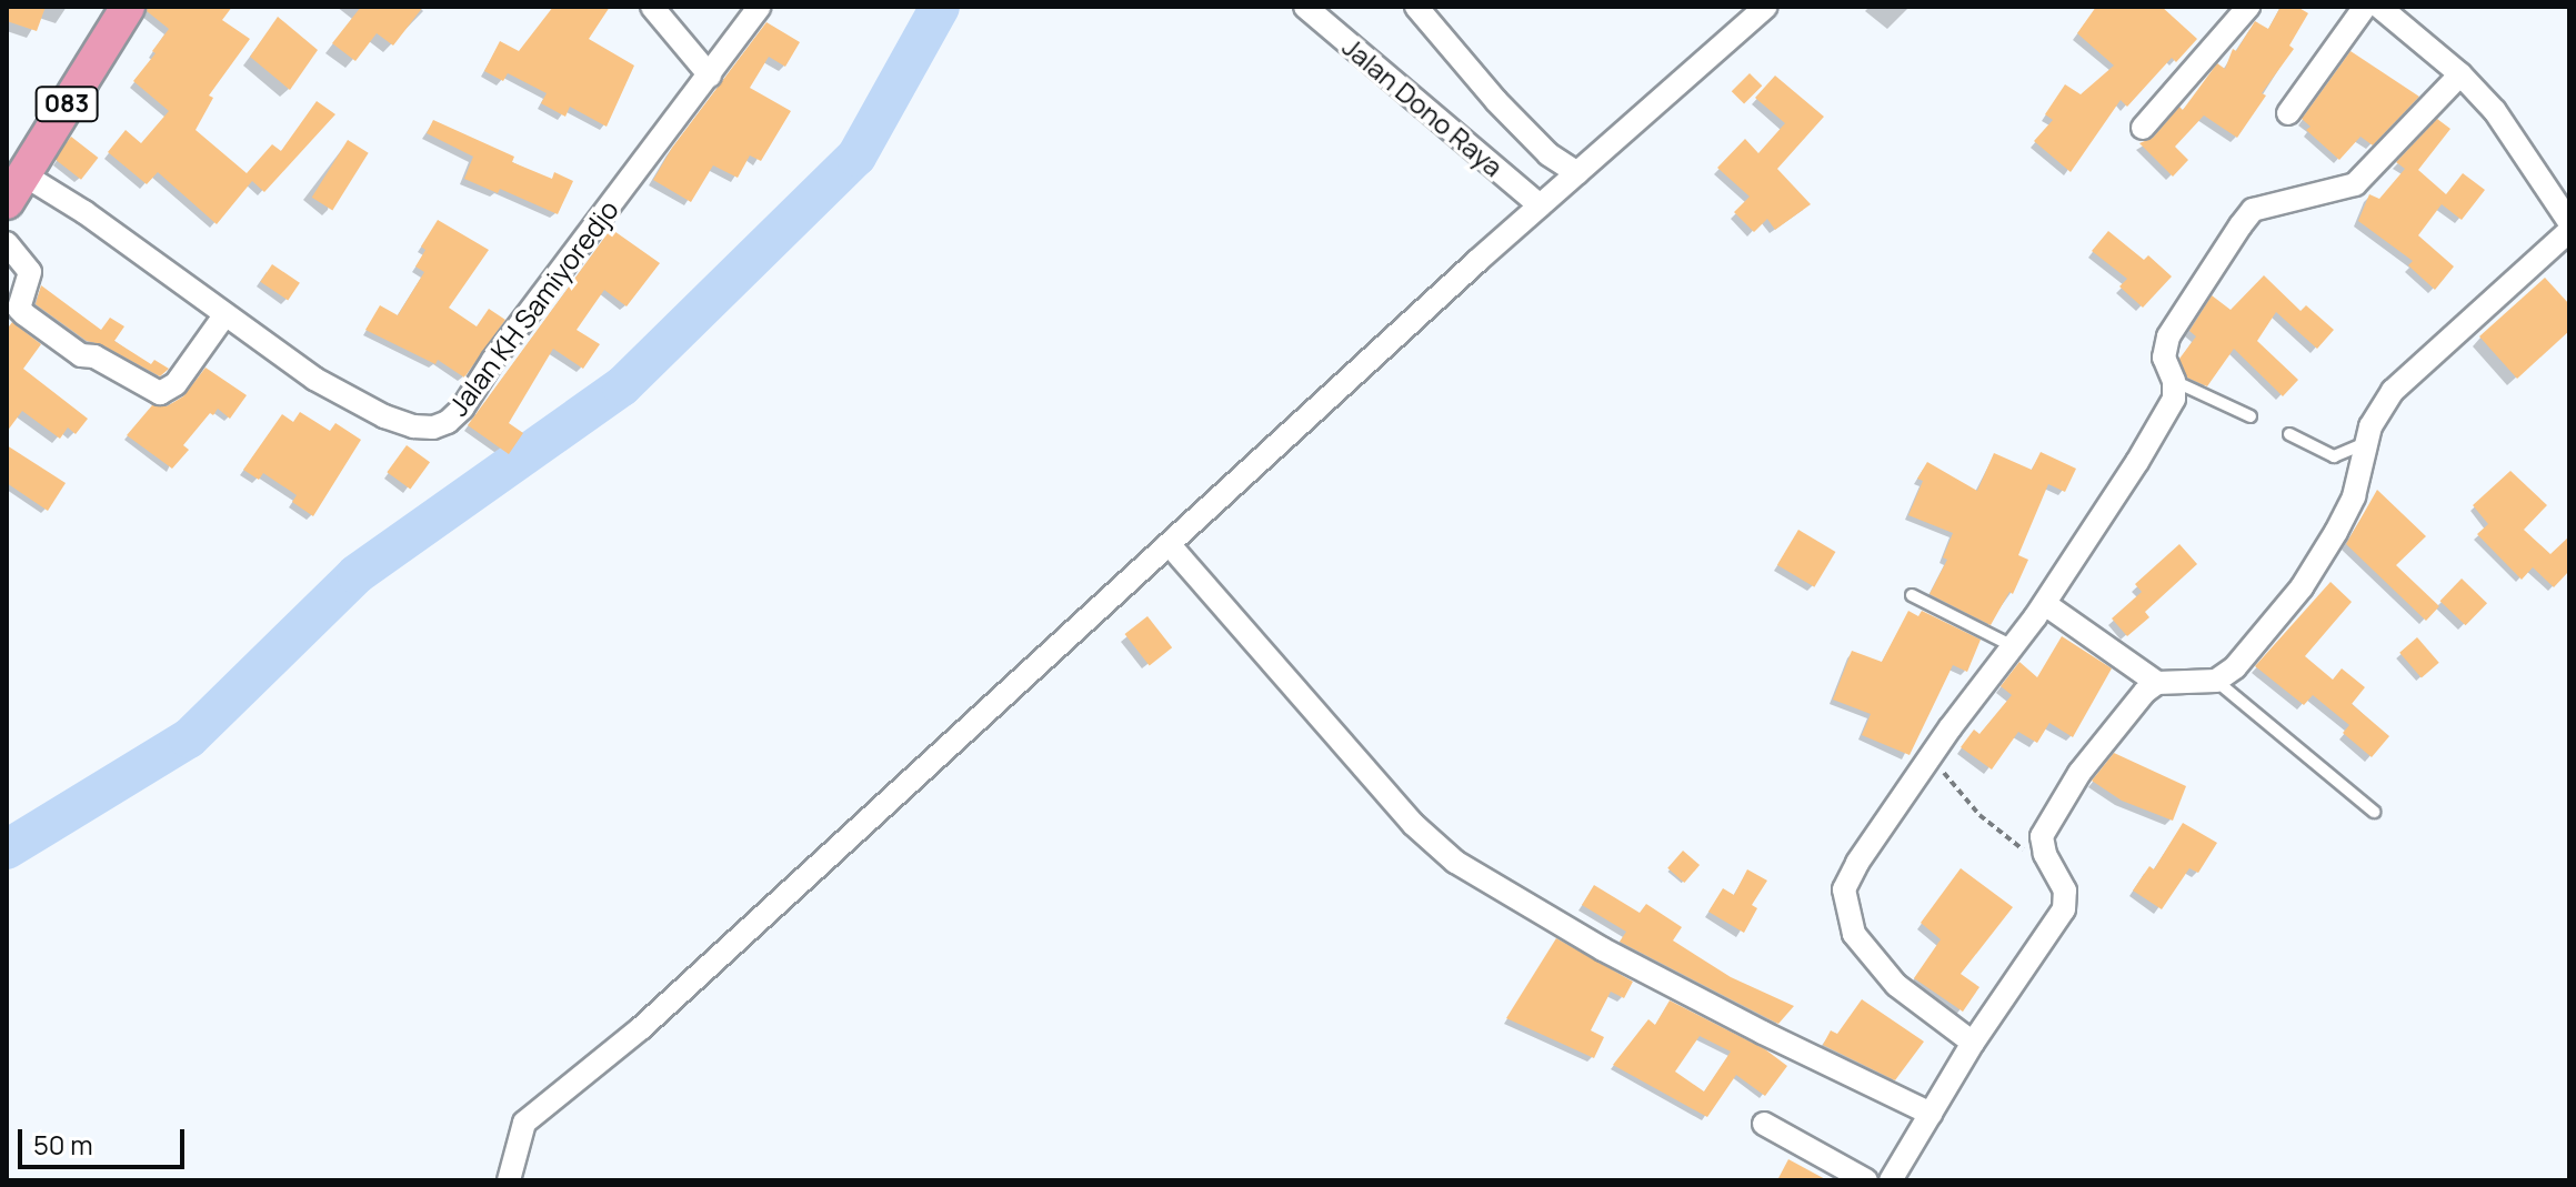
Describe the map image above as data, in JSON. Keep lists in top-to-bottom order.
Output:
{
  "streets": {
    "main road": ["083"],
    "street": ["Jalan Dono Raya", "Jalan KH Samiyoredjo"]
  },
  "crossings": [
    ["083", "Jalan KH Samiyoredjo"]
  ],
  "scale_bar": "50 m"
}
